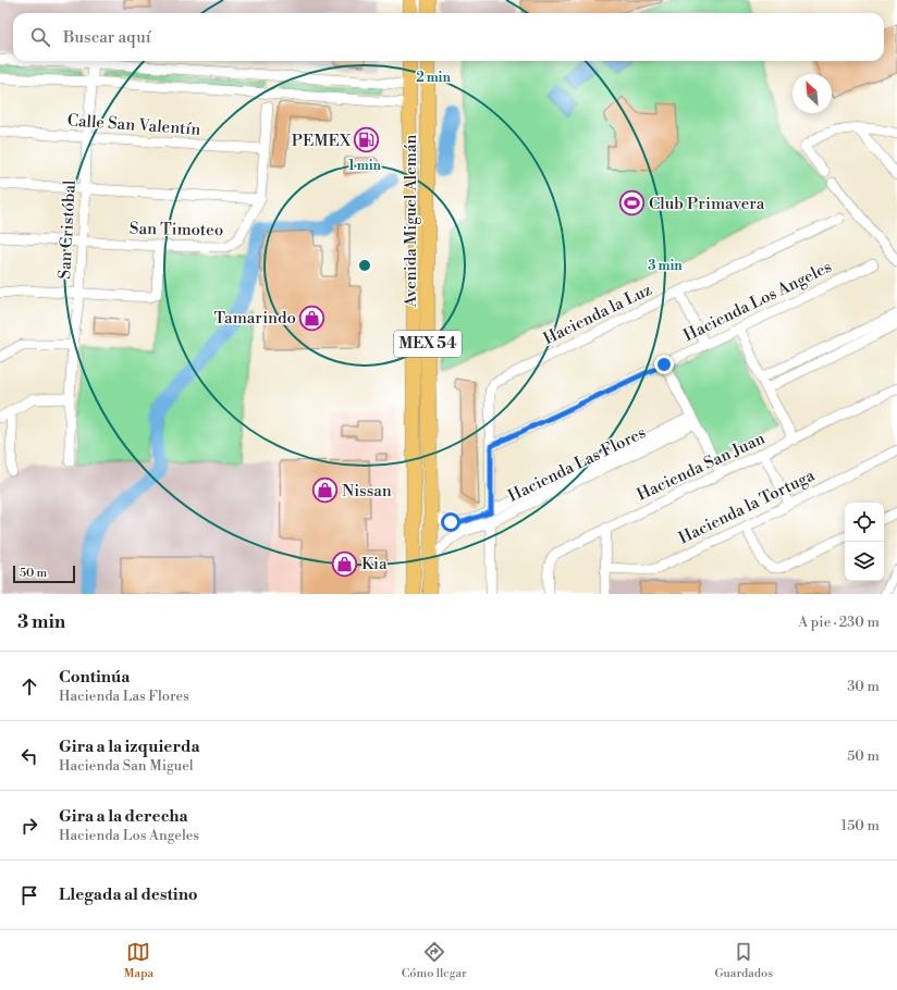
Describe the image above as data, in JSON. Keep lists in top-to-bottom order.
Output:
{
  "streets": {
    "highway": ["Avenida Miguel Alemán", "MEX 54"],
    "street": [
      "Calle San Valentín",
      "San Cristóbal",
      "San Timoteo",
      "Hacienda Los Angeles",
      "Hacienda la Luz",
      "Hacienda Las Flores",
      "Hacienda San Juan",
      "Hacienda la Tortuga"
    ]
  },
  "crossings": [
    ["Calle San Valentín", "San Cristóbal"],
    ["Calle San Valentín", "San Timoteo"],
    ["Avenida Miguel Alemán", "Hacienda Las Flores"],
    ["San Cristóbal", "San Timoteo"],
    ["Hacienda Los Angeles", "Hacienda la Luz"]
  ],
  "places": {
    "fuel station": ["PEMEX"],
    "sports": ["Club Primavera"],
    "shop": ["Tamarindo", "Nissan", "Kia"]
  },
  "scale_bar": "50 m",
  "north": "top left",
  "page": {
    "search": "Buscar aquí",
    "scale": "50 m",
    "heading": ["3 min", "A pie · 230 m"],
    "list": [
      ["Continúa", "Hacienda Las Flores", "30 m"],
      ["Gira a la izquierda", "Hacienda San Miguel", "50 m"],
      ["Gira a la derecha", "Hacienda Los Angeles", "150 m"],
      "Llegada al destino"
    ],
    "nav": ["Mapa", "Cómo llegar", "Guardados"]
  },
  "rings": ["2 min", "1 min", "3 min"]
}
